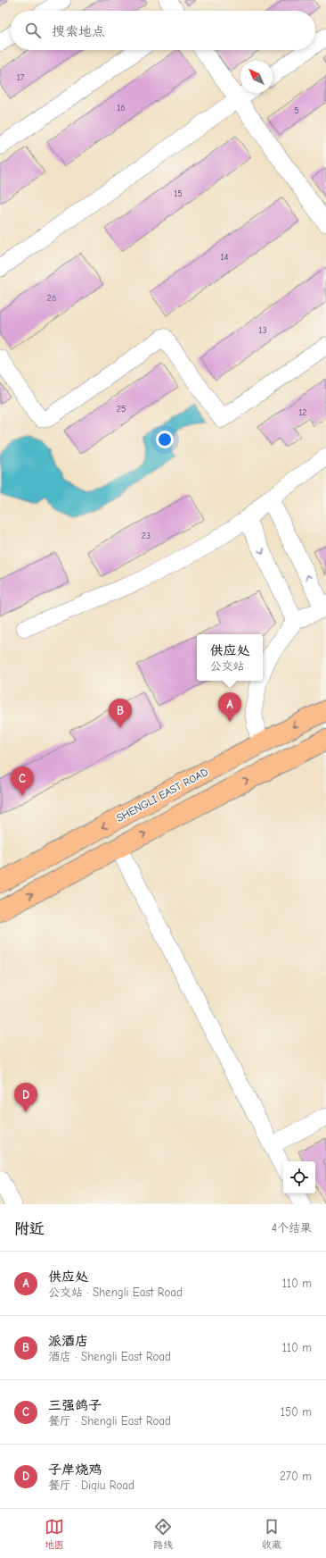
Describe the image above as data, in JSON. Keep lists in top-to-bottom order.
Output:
{
  "streets": {
    "main road": ["SHENGLI EAST ROAD"]
  },
  "house_numbers": [
    "17",
    "16",
    "5",
    "15",
    "14",
    "26",
    "13",
    "25",
    "12",
    "23"
  ],
  "north": "top left",
  "page": {
    "search": "搜索地点",
    "popup": ["供应处", "公交站"],
    "pins": [
      "A",
      "B",
      "C",
      "D"
    ],
    "heading": ["附近", "4个结果"],
    "list": [
      {
        "mark": "A",
        "name": "供应处",
        "note": "公交站 · Shengli East Road",
        "value": "110 m"
      },
      {
        "mark": "B",
        "name": "派酒店",
        "note": "酒店 · Shengli East Road",
        "value": "110 m"
      },
      {
        "mark": "C",
        "name": "三强鸽子",
        "note": "餐厅 · Shengli East Road",
        "value": "150 m"
      },
      {
        "mark": "D",
        "name": "子岸烧鸡",
        "note": "餐厅 · Diqiu Road",
        "value": "270 m"
      }
    ],
    "nav": ["地图", "路线", "收藏"]
  }
}
